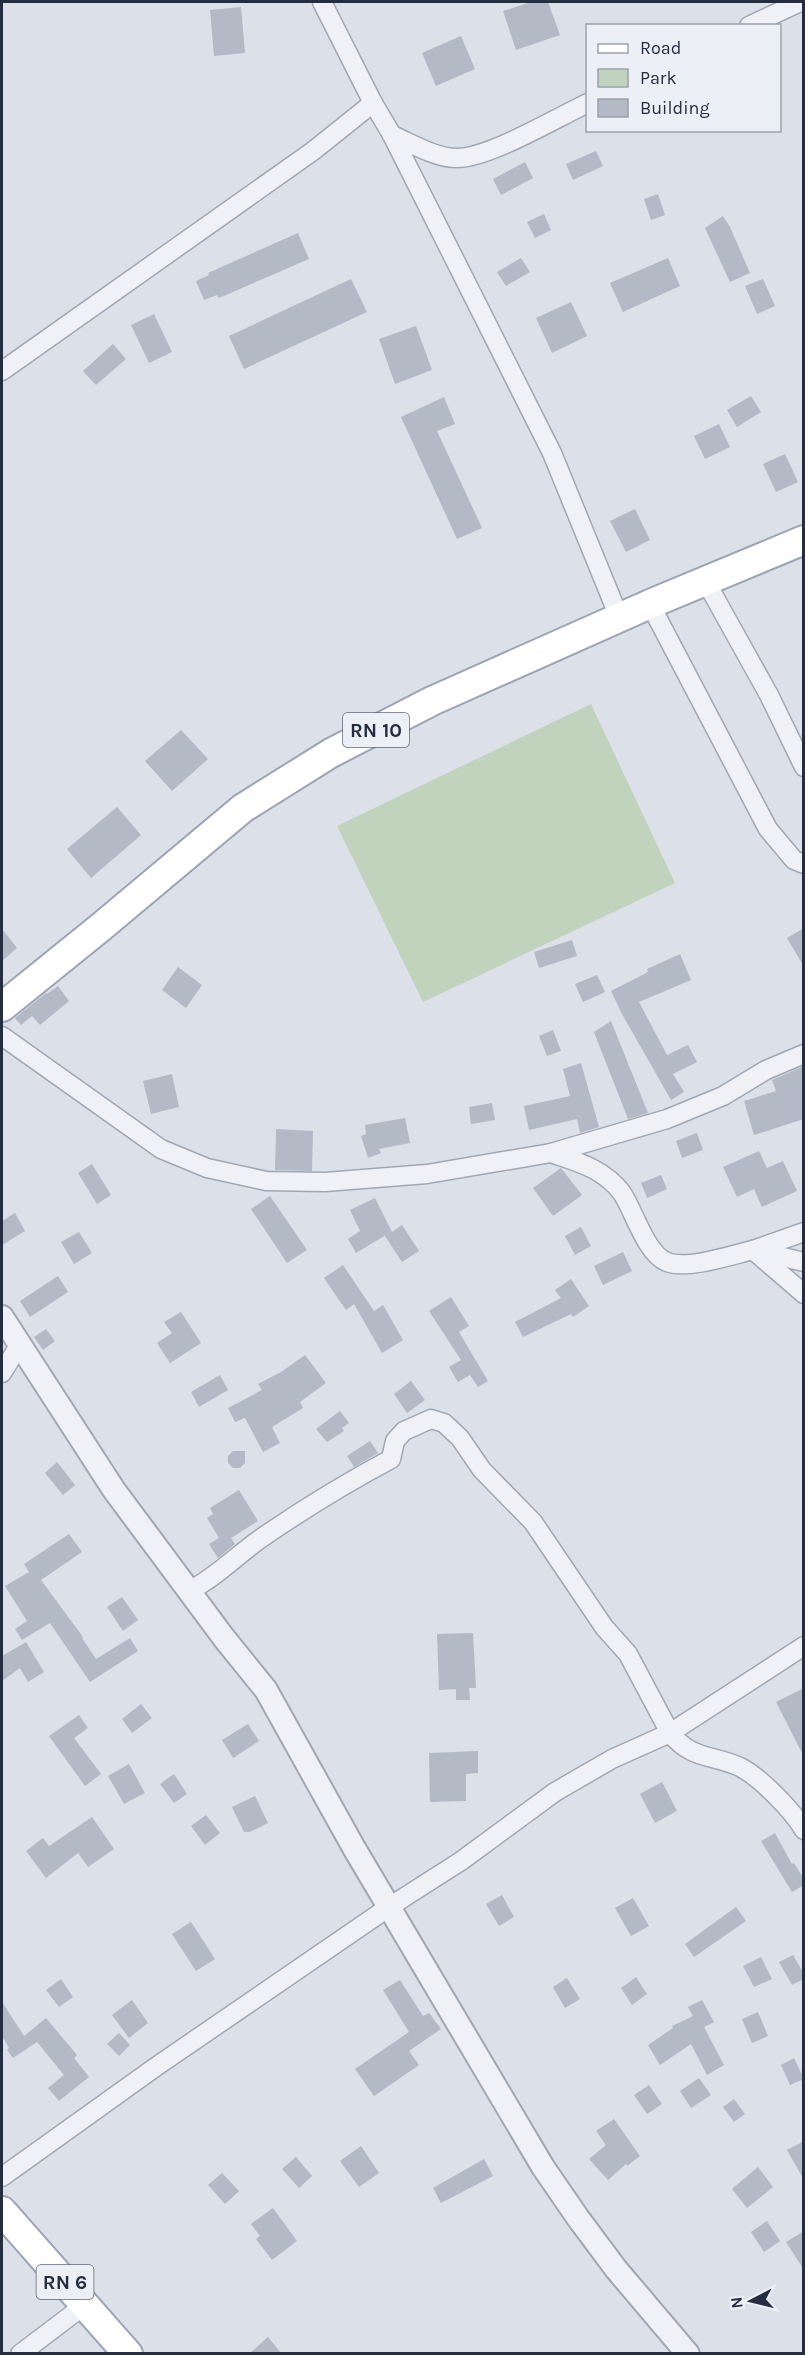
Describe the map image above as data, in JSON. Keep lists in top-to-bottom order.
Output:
{
  "streets": {
    "main road": ["RN 10", "RN 6"]
  },
  "legend": ["Road", "Park", "Building"],
  "north": "left"
}
